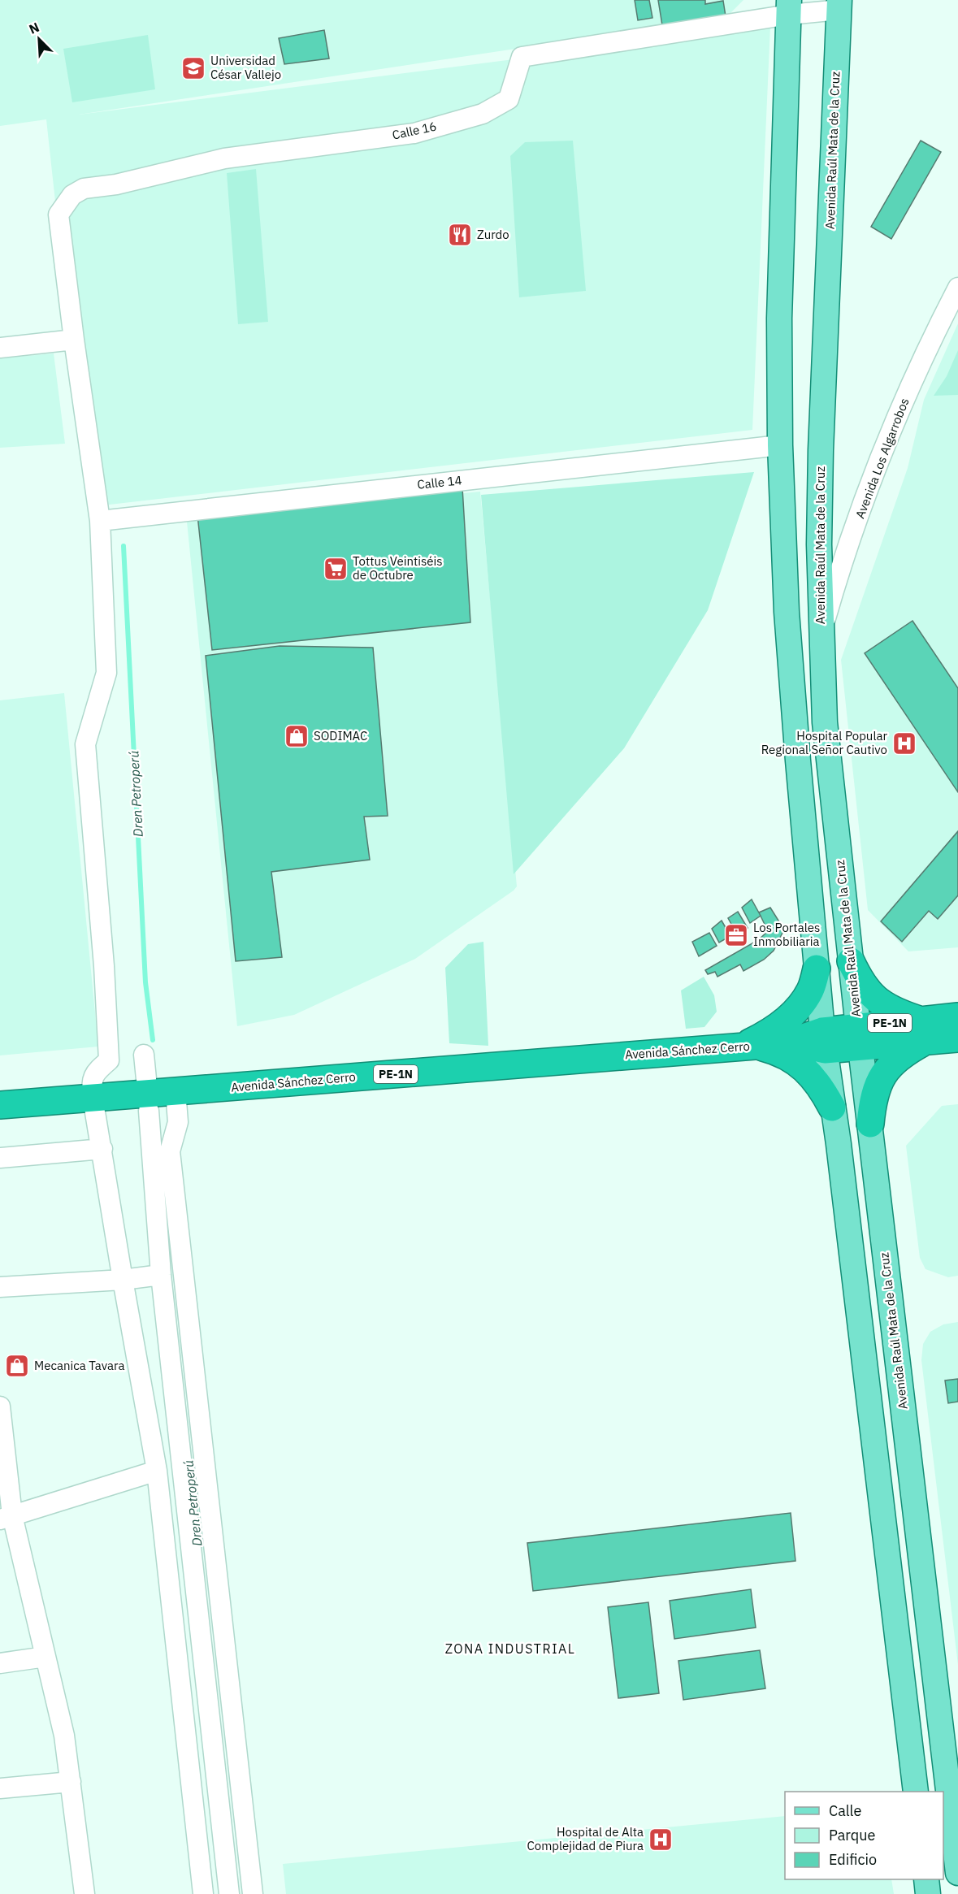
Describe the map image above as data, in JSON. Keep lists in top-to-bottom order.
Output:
{
  "streets": {
    "highway": ["PE-1N", "Avenida Sánchez Cerro"],
    "main road": ["Avenida Raúl Mata de la Cruz"],
    "street": ["Calle 16", "Avenida Los Algarrobos", "Calle 14"]
  },
  "crossings": [
    ["Avenida Raúl Mata de la Cruz", "Avenida Los Algarrobos"],
    ["Avenida Raúl Mata de la Cruz", "Avenida Sánchez Cerro"]
  ],
  "districts": ["ZONA INDUSTRIAL"],
  "water": ["Dren Petroperú"],
  "places": {
    "school or university": ["Universidad César Vallejo"],
    "restaurant": ["Zurdo"],
    "supermarket": ["Tottus Veintiséis de Octubre"],
    "shop": ["SODIMAC", "Mecanica Tavara"],
    "hospital": ["Hospital Popular Regional Señor Cautivo", "Hospital de Alta Complejidad de Piura"],
    "office": ["Los Portales Inmobiliaria"]
  },
  "legend": ["Calle", "Parque", "Edificio"],
  "north": "top left"
}
